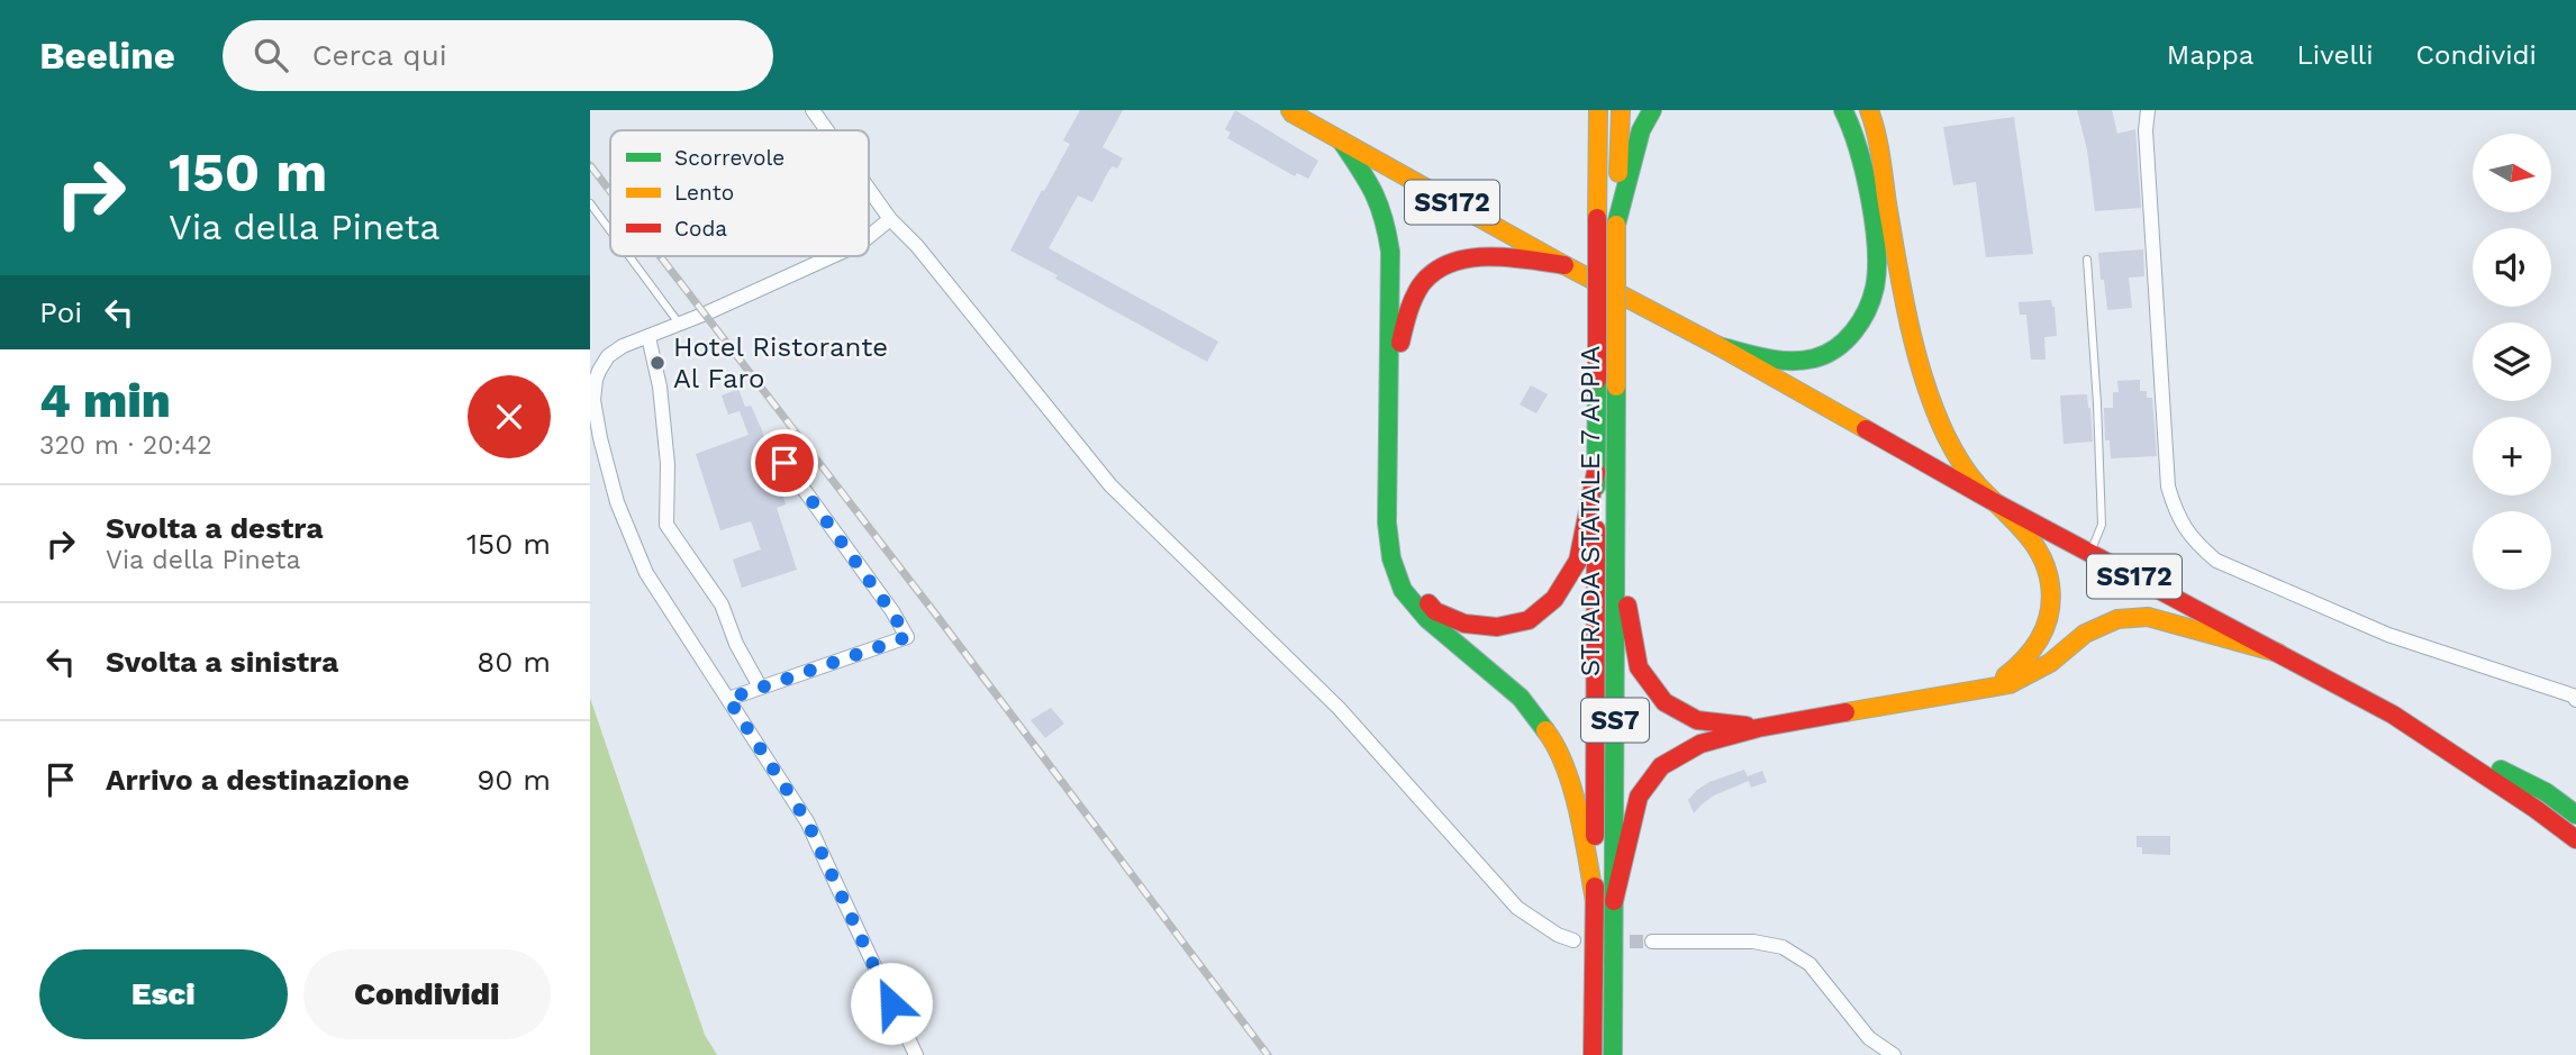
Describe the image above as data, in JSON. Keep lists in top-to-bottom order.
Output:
{
  "streets": {
    "main road": ["SS172", "STRADA STATALE 7 APPIA", "SS7"]
  },
  "places": ["Hotel Ristorante Al Faro"],
  "legend": ["Scorrevole", "Lento", "Coda"],
  "north": "right",
  "page": {
    "header": "Beeline",
    "search": "Cerca qui",
    "nav": ["Mappa", "Livelli", "Condividi"],
    "turn": ["150 m", "Via della Pineta"],
    "map_buttons": ["+", "−"],
    "then": "Poi",
    "heading": ["4 min", "320 m · 20:42"],
    "list": [
      {
        "name": "Svolta a destra",
        "note": "Via della Pineta",
        "value": "150 m"
      },
      {
        "name": "Svolta a sinistra",
        "value": "80 m"
      },
      {
        "name": "Arrivo a destinazione",
        "value": "90 m"
      }
    ],
    "buttons": ["Esci", "Condividi"]
  }
}
